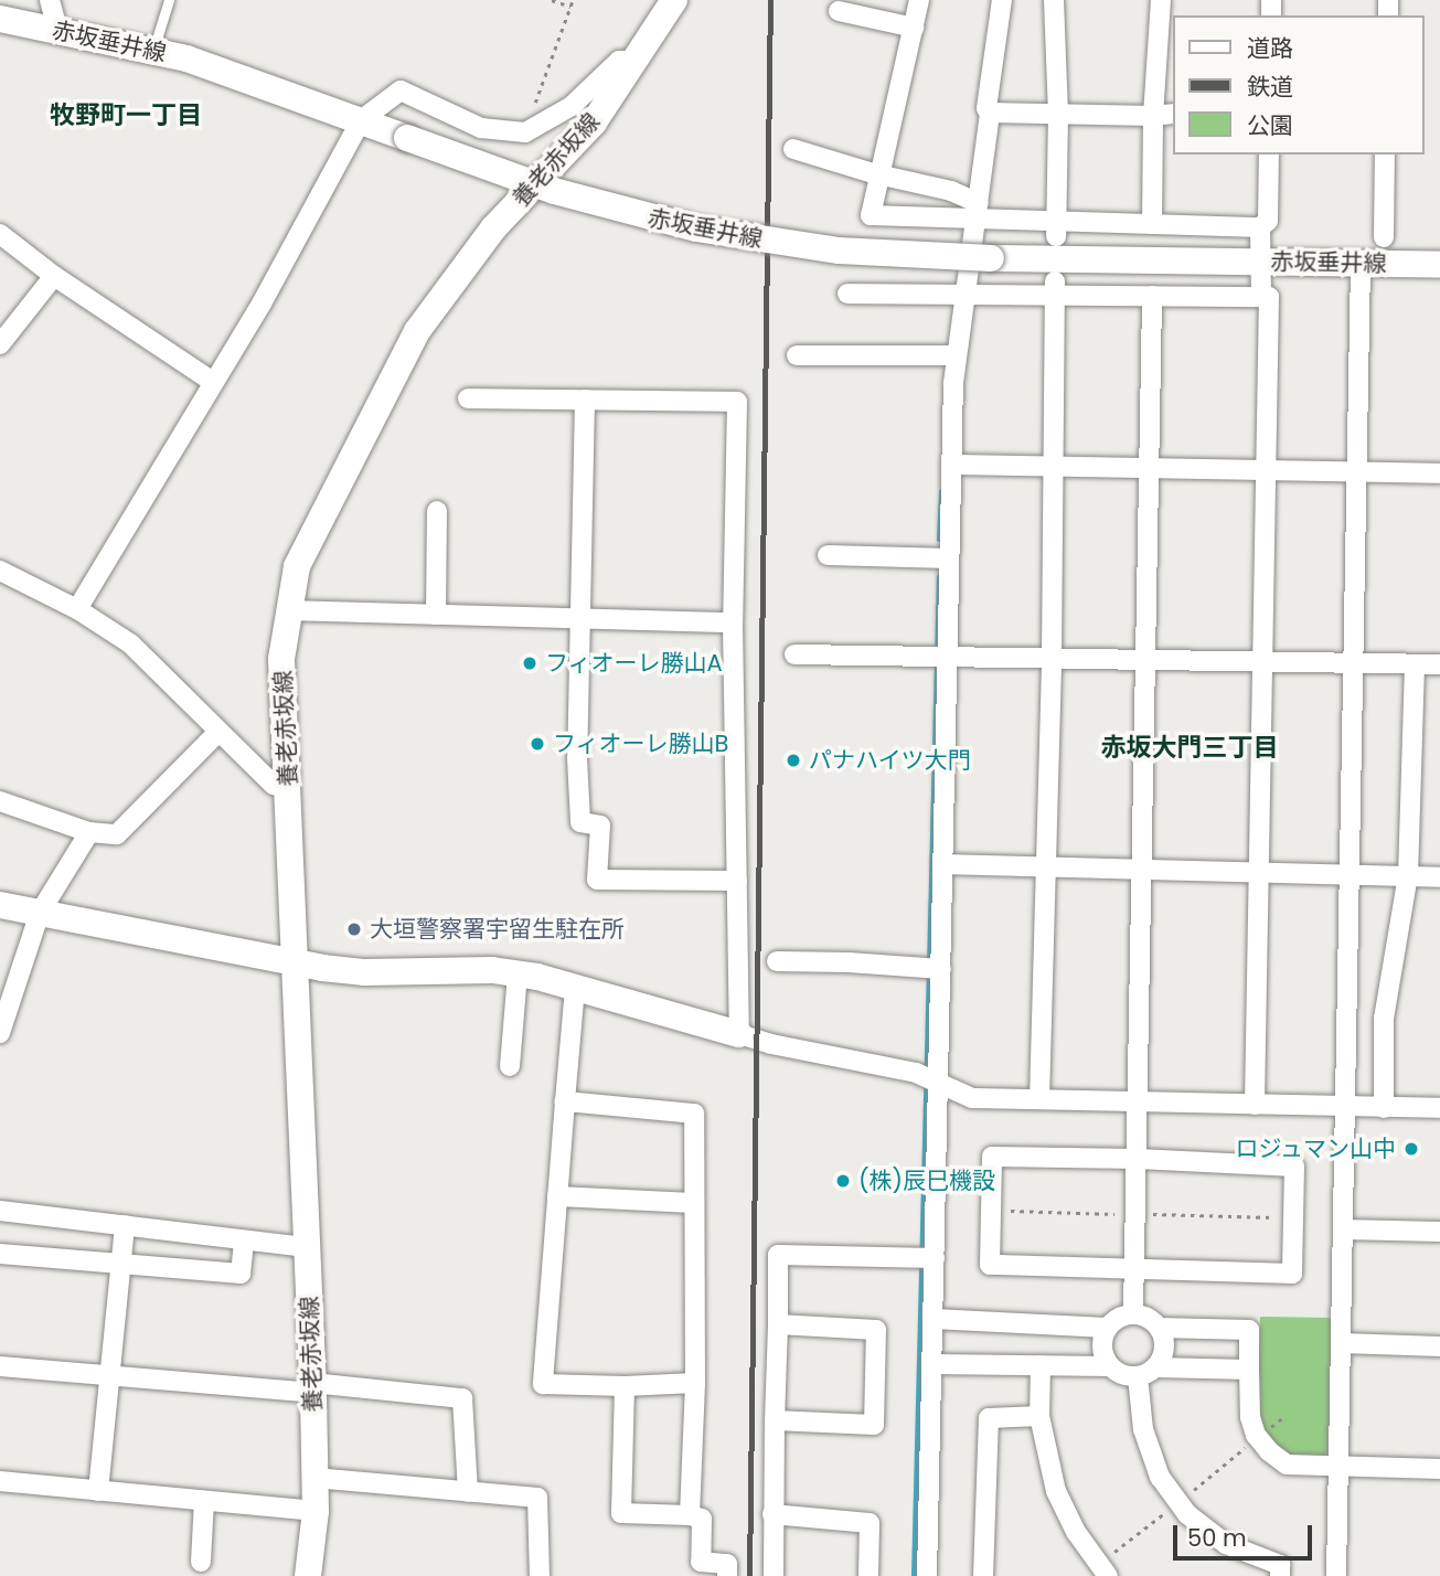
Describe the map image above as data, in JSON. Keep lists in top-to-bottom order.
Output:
{
  "streets": {
    "main road": ["赤坂垂井線", "養老赤坂線"]
  },
  "districts": ["牧野町一丁目", "赤坂大門三丁目"],
  "places": [
    "フィオーレ勝山A",
    "フィオーレ勝山B",
    "パナハイツ大門",
    "大垣警察署宇留生駐在所",
    "ロジュマン山中",
    "(株)辰巳機設"
  ],
  "legend": ["道路", "鉄道", "公園"],
  "scale_bar": "50 m"
}
